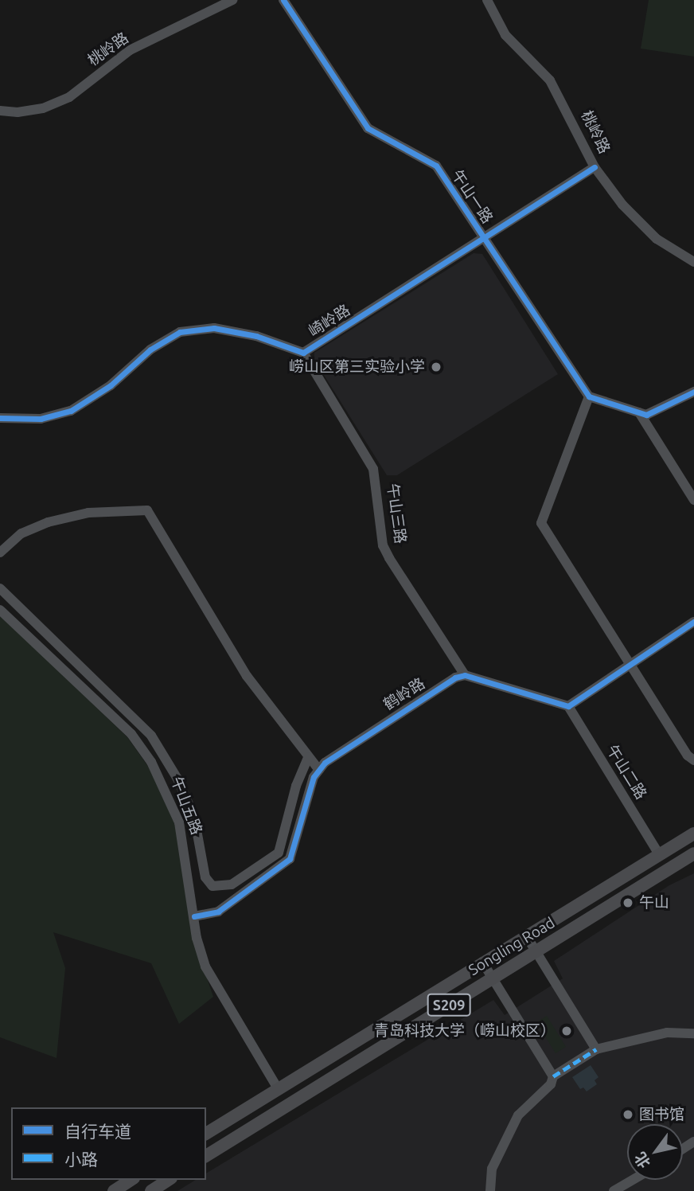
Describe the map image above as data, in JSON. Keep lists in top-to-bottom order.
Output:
{
  "streets": {
    "main road": ["Songling Road", "S209"],
    "street": [
      "桃岭路",
      "午山一路",
      "崎岭路",
      "午山三路",
      "鹤岭路",
      "午山二路",
      "午山五路"
    ]
  },
  "crossings": [
    ["桃岭路", "崎岭路"],
    ["午山一路", "崎岭路"],
    ["崎岭路", "午山三路"],
    ["午山三路", "鹤岭路"],
    ["鹤岭路", "午山五路"],
    ["午山二路", "Songling Road"],
    ["午山五路", "Songling Road"]
  ],
  "places": [
    "崂山区第三实验小学",
    "午山",
    "青岛科技大学（崂山校区）",
    "图书馆"
  ],
  "legend": ["自行车道", "小路"],
  "north": "bottom left"
}
